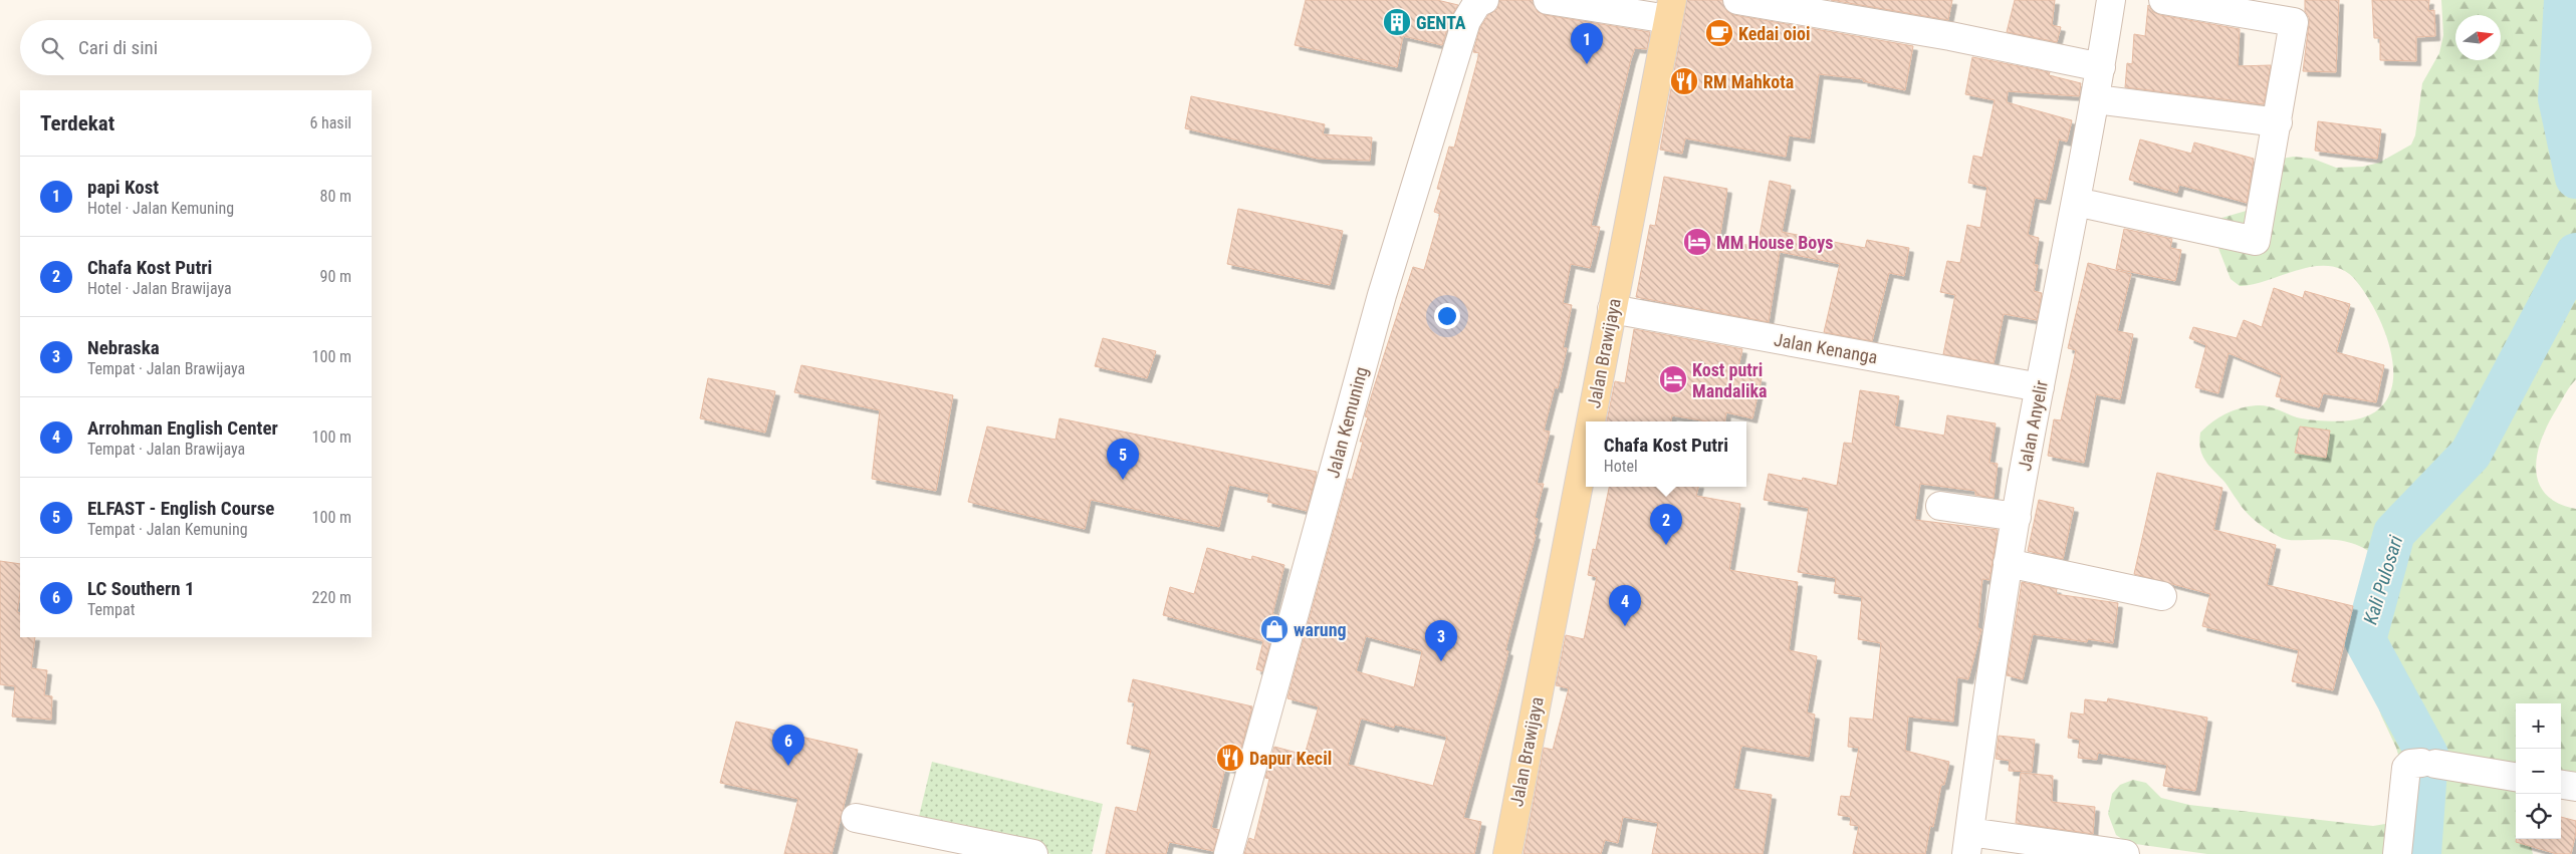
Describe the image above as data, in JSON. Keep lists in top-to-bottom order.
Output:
{
  "streets": {
    "main road": ["Jalan Brawijaya"],
    "street": ["Jalan Kenanga", "Jalan Kemuning", "Jalan Anyelir"]
  },
  "crossings": [
    ["Jalan Kenanga", "Jalan Brawijaya"],
    ["Jalan Kenanga", "Jalan Anyelir"]
  ],
  "water": ["Kali Pulosari"],
  "places": {
    "building": ["GENTA"],
    "cafe": ["Kedai oioi"],
    "restaurant": ["RM Mahkota", "Dapur Kecil"],
    "hotel": ["MM House Boys", "Kost putri Mandalika"],
    "shop": ["warung"]
  },
  "north": "right",
  "page": {
    "search": "Cari di sini",
    "pins": [
      "1",
      "5",
      "2",
      "4",
      "3",
      "6"
    ],
    "heading": ["Terdekat", "6 hasil"],
    "list": [
      {
        "mark": "1",
        "name": "papi Kost",
        "note": "Hotel · Jalan Kemuning",
        "value": "80 m"
      },
      {
        "mark": "2",
        "name": "Chafa Kost Putri",
        "note": "Hotel · Jalan Brawijaya",
        "value": "90 m"
      },
      {
        "mark": "3",
        "name": "Nebraska",
        "note": "Tempat · Jalan Brawijaya",
        "value": "100 m"
      },
      {
        "mark": "4",
        "name": "Arrohman English Center",
        "note": "Tempat · Jalan Brawijaya",
        "value": "100 m"
      },
      {
        "mark": "5",
        "name": "ELFAST - English Course",
        "note": "Tempat · Jalan Kemuning",
        "value": "100 m"
      },
      {
        "mark": "6",
        "name": "LC Southern 1",
        "note": "Tempat",
        "value": "220 m"
      }
    ],
    "popup": ["Chafa Kost Putri", "Hotel"],
    "map_buttons": ["+", "−"]
  }
}
